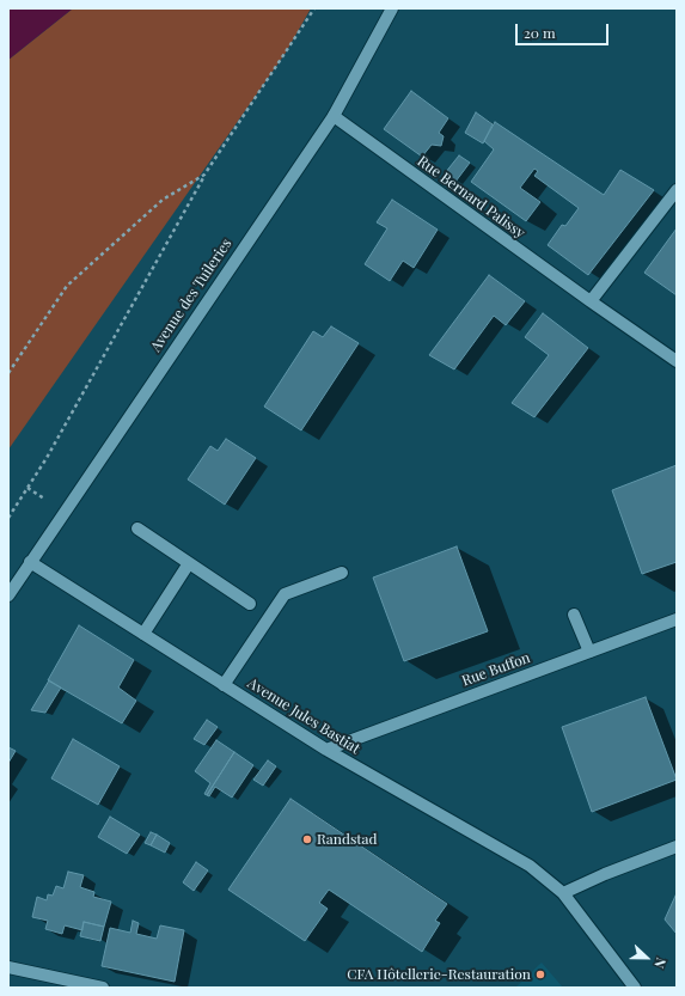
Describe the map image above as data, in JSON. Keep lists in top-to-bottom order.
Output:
{
  "streets": {
    "street": [
      "Rue Bernard Palissy",
      "Avenue des Tuileries",
      "Rue Buffon",
      "Avenue Jules Bastiat"
    ]
  },
  "crossings": [
    ["Rue Bernard Palissy", "Avenue des Tuileries"],
    ["Avenue des Tuileries", "Avenue Jules Bastiat"],
    ["Rue Buffon", "Avenue Jules Bastiat"]
  ],
  "places": ["Randstad", "CFA Hôtellerie-Restauration"],
  "scale_bar": "20 m",
  "north": "right"
}
